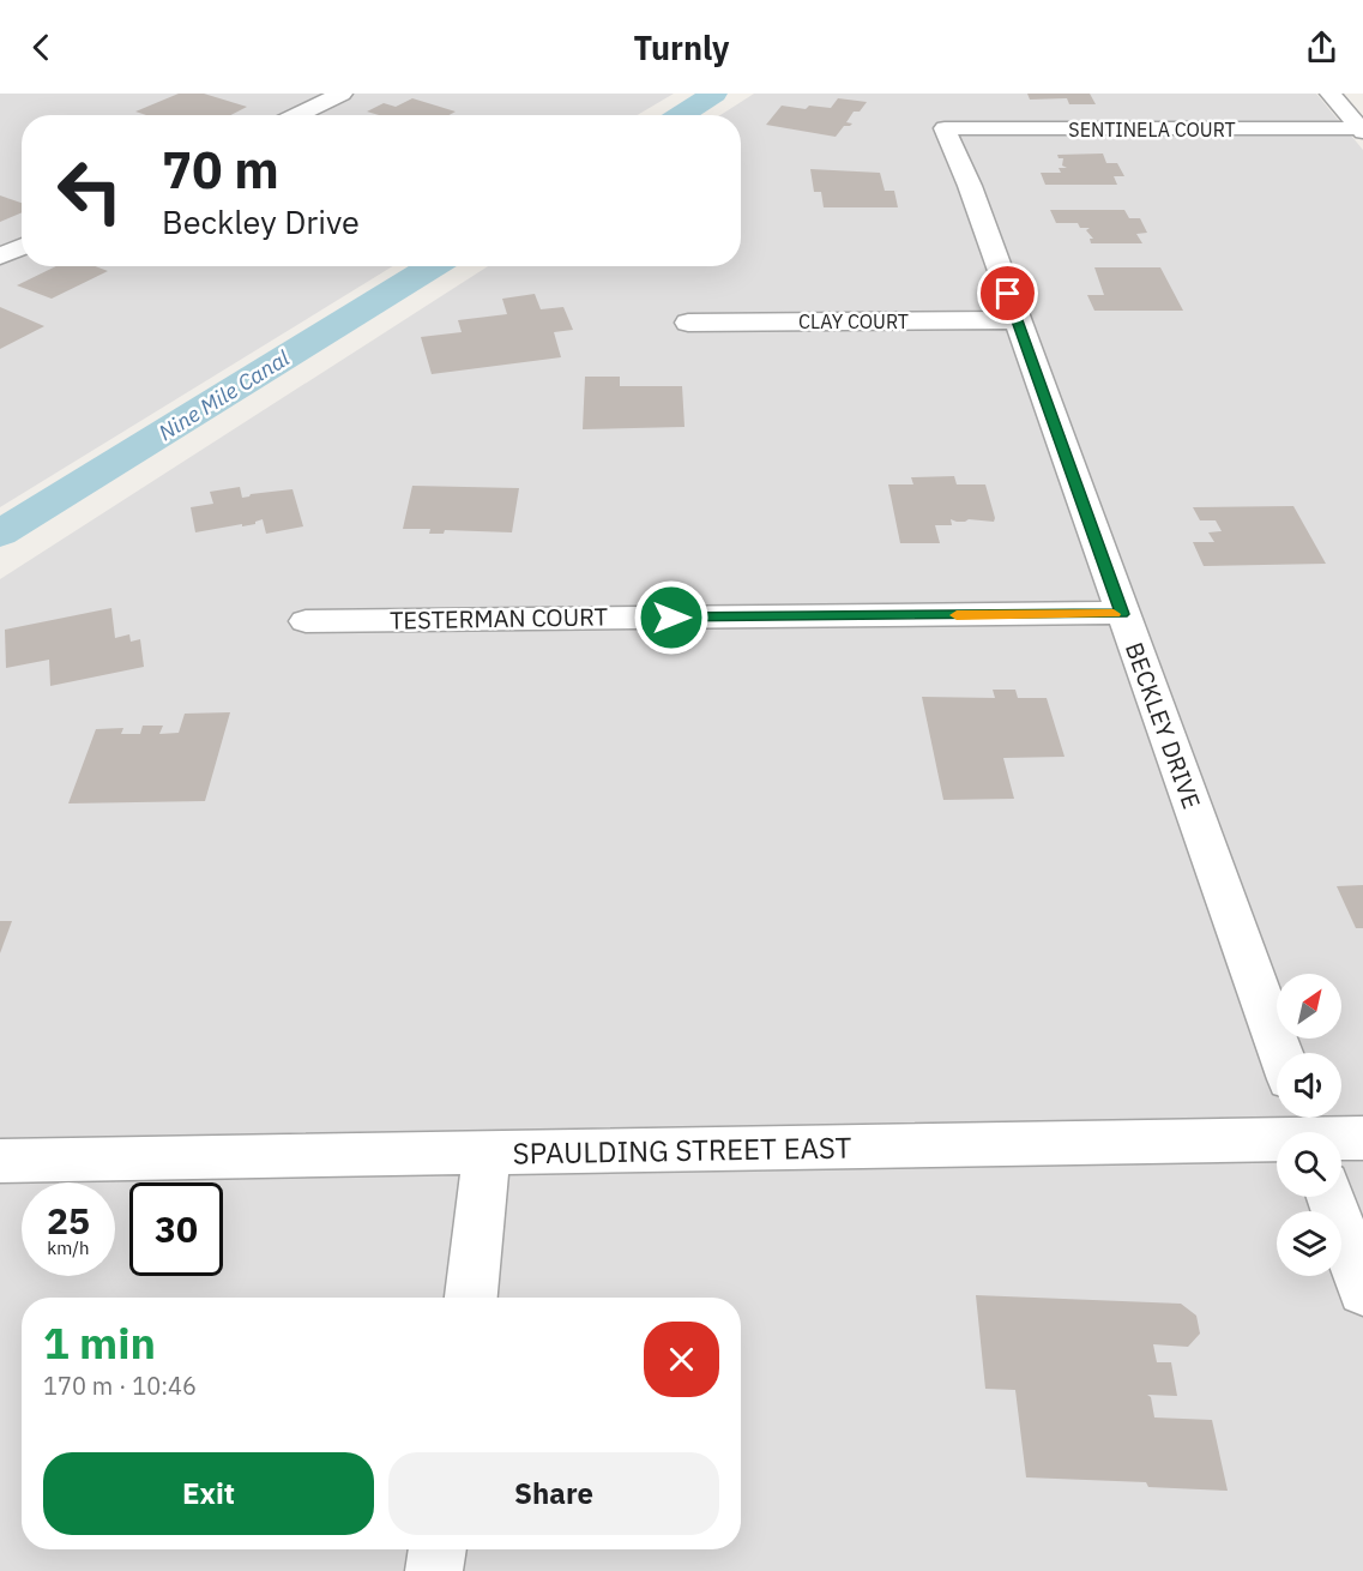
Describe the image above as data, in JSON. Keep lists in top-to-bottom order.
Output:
{
  "streets": {
    "street": [
      "SENTINELA COURT",
      "CLAY COURT",
      "TESTERMAN COURT",
      "BECKLEY DRIVE",
      "SPAULDING STREET EAST"
    ]
  },
  "crossings": [
    ["SENTINELA COURT", "BECKLEY DRIVE"],
    ["CLAY COURT", "BECKLEY DRIVE"],
    ["TESTERMAN COURT", "BECKLEY DRIVE"]
  ],
  "water": ["Nine Mile Canal"],
  "north": "top right",
  "page": {
    "header": "Turnly",
    "turn": ["70 m", "Beckley Drive"],
    "speed": "25 km/h",
    "limit": "30",
    "heading": ["1 min", "170 m · 10:46"],
    "buttons": ["Exit", "Share"]
  }
}
